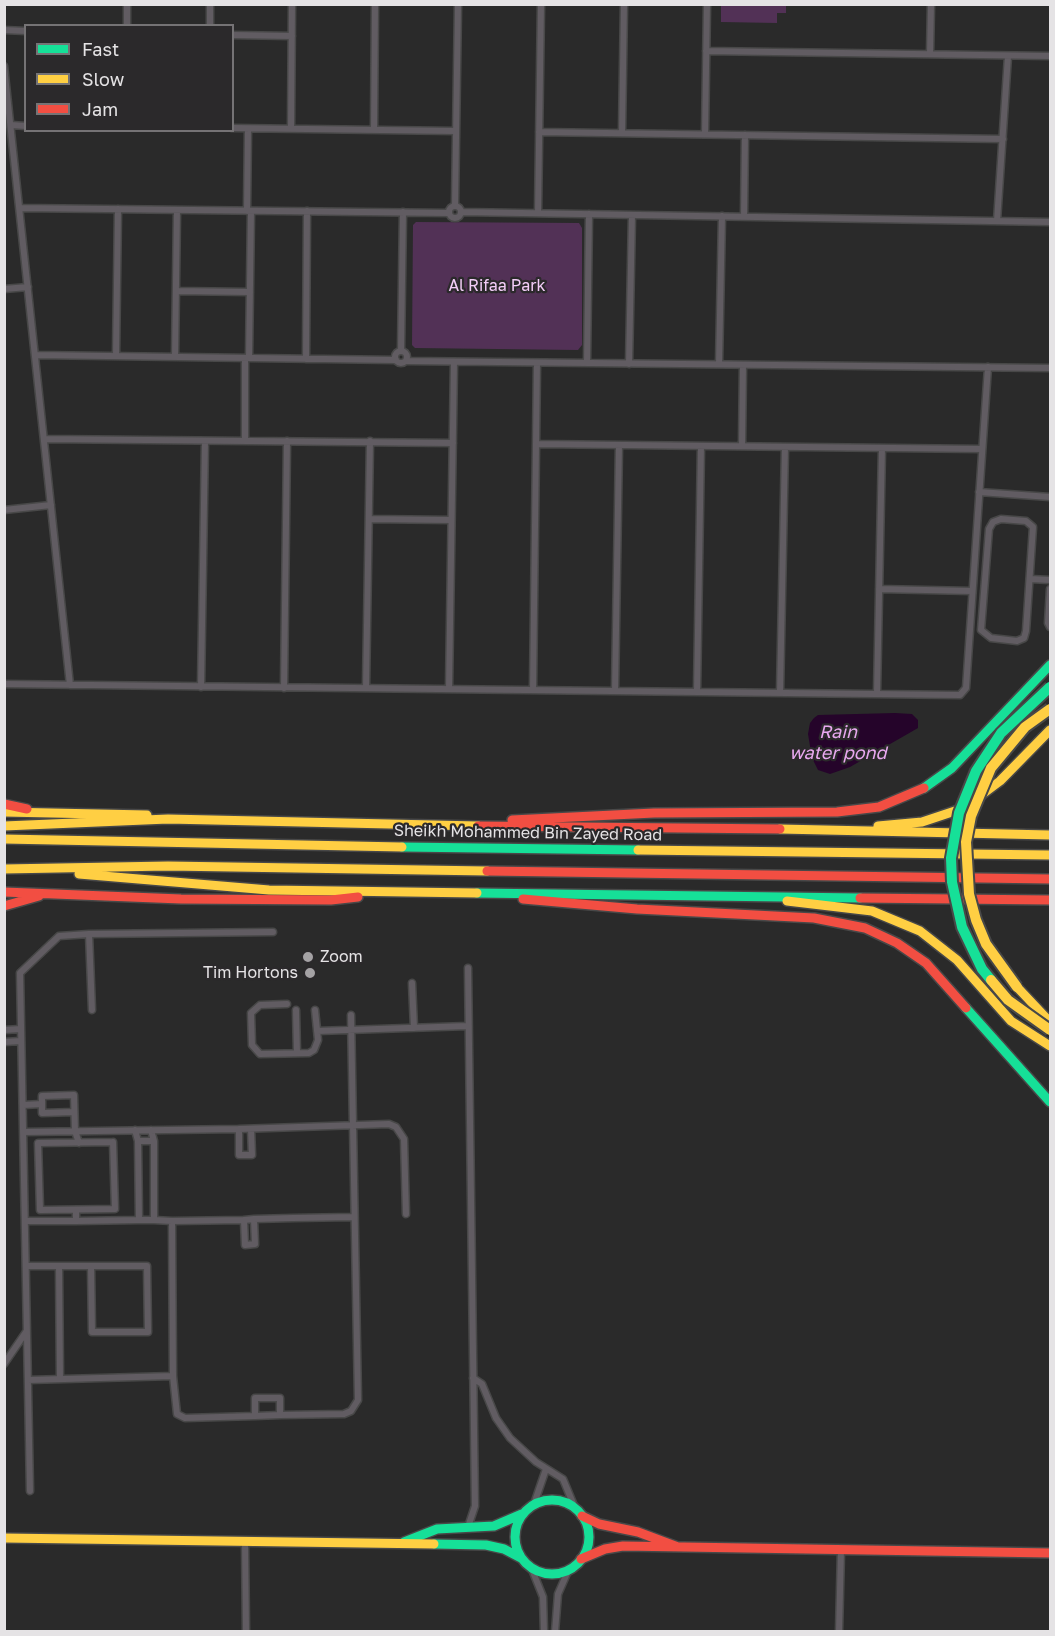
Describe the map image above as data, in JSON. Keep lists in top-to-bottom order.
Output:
{
  "streets": {
    "main road": ["Sheikh Mohammed Bin Zayed Road"]
  },
  "water": ["Rain water pond"],
  "parks": ["Al Rifaa Park"],
  "places": ["Zoom", "Tim Hortons"],
  "legend": ["Fast", "Slow", "Jam"]
}
